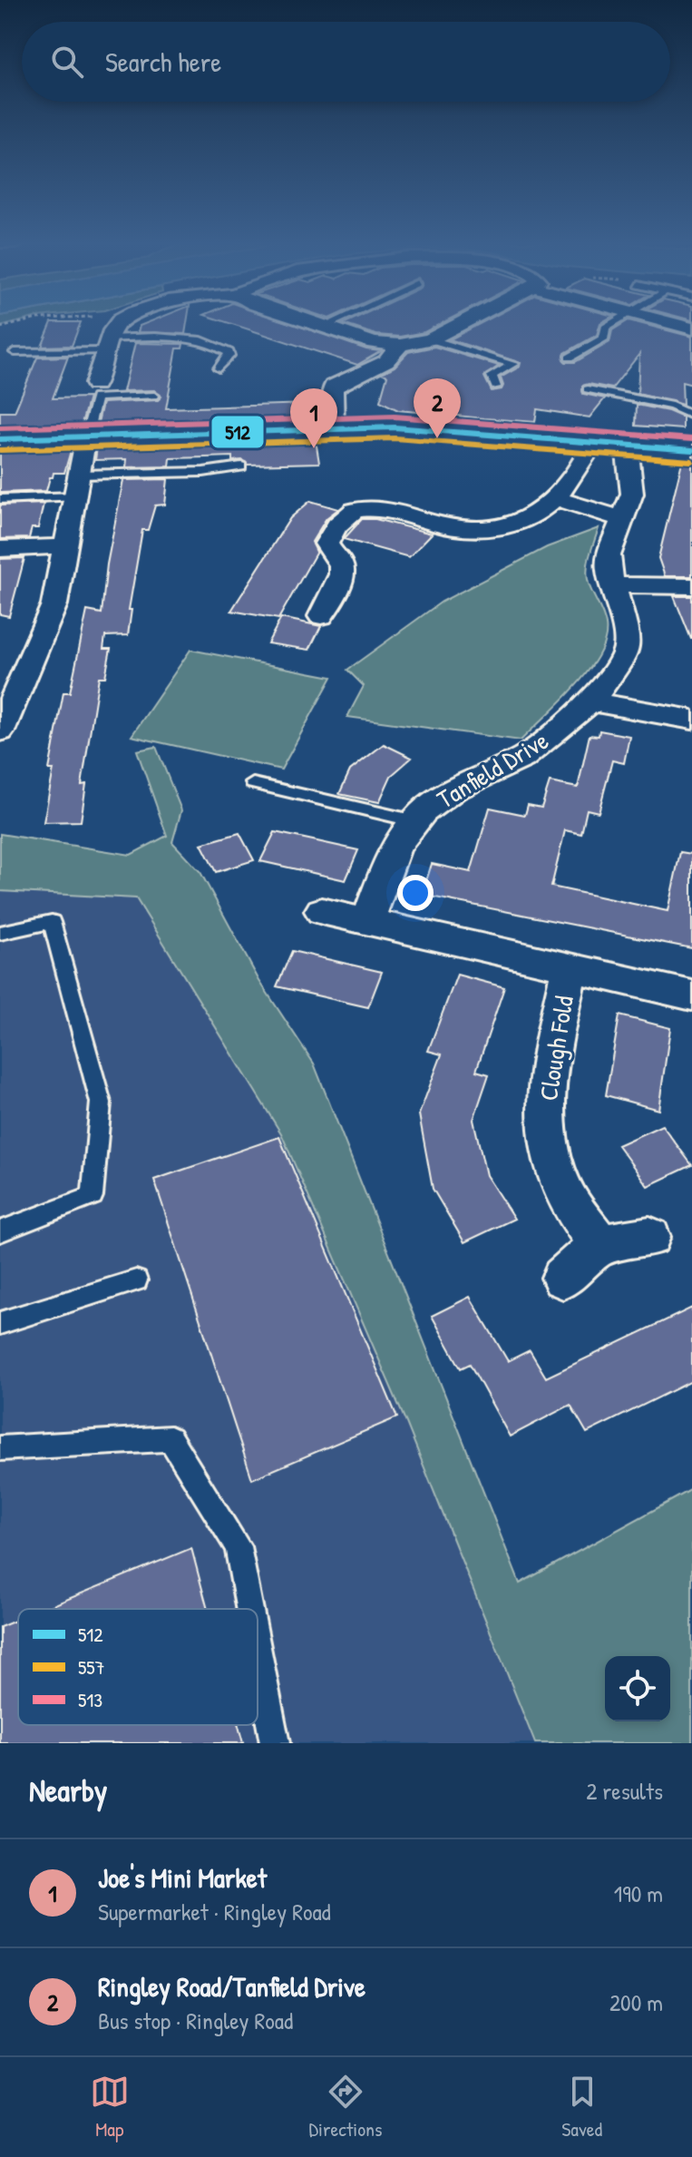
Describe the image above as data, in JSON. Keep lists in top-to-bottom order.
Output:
{
  "streets": {
    "street": ["Tanfield Drive", "Clough Fold"]
  },
  "crossings": [
    ["Tanfield Drive", "Clough Fold"]
  ],
  "lines": ["transit line 513", "transit line 512", "transit line 557"],
  "legend": ["512", "557", "513"],
  "page": {
    "search": "Search here",
    "pins": ["2", "1"],
    "heading": ["Nearby", "2 results"],
    "list": [
      {
        "mark": "1",
        "name": "Joe's Mini Market",
        "note": "Supermarket · Ringley Road",
        "value": "190 m"
      },
      {
        "mark": "2",
        "name": "Ringley Road/Tanfield Drive",
        "note": "Bus stop · Ringley Road",
        "value": "200 m"
      }
    ],
    "nav": ["Map", "Directions", "Saved"]
  }
}
